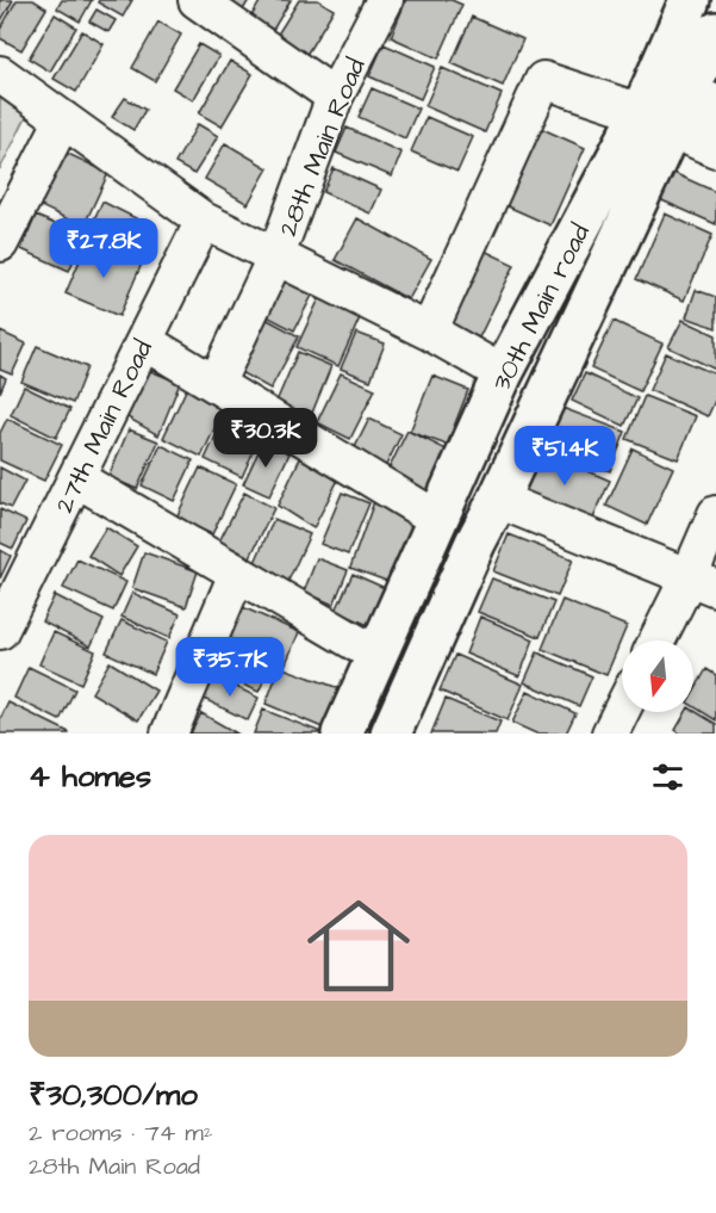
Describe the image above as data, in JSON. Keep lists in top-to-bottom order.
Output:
{
  "streets": {
    "main road": ["30th Main road"],
    "street": ["28th Main Road", "27th Main Road"]
  },
  "north": "bottom",
  "page": {
    "price": [
      "₹27.8K",
      "₹30.3K",
      "₹51.4K",
      "₹35.7K"
    ],
    "heading": "4 homes",
    "list": [
      {
        "name": "₹30,300/mo",
        "note": "2 rooms · 74 m² · 28th Main Road"
      }
    ]
  }
}
